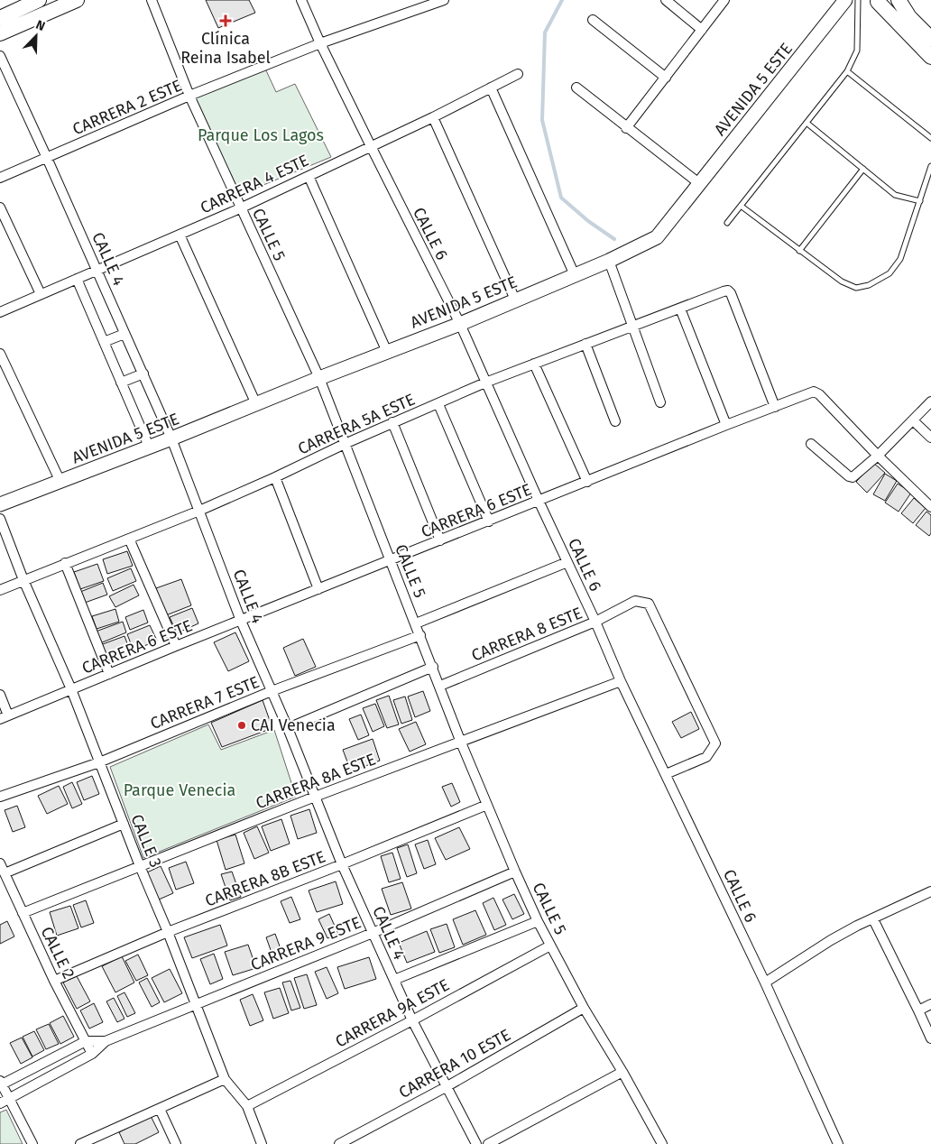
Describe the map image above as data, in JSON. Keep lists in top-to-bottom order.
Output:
{
  "streets": {
    "main road": ["AVENIDA 5 ESTE"],
    "street": [
      "CARRERA 2 ESTE",
      "CARRERA 4 ESTE",
      "CALLE 6",
      "CALLE 5",
      "CALLE 4",
      "CARRERA 5A ESTE",
      "CARRERA 6 ESTE",
      "CARRERA 8 ESTE",
      "CARRERA 7 ESTE",
      "CARRERA 8A ESTE",
      "CALLE 3",
      "CARRERA 8B ESTE",
      "CARRERA 9 ESTE",
      "CALLE 2",
      "CARRERA 9A ESTE",
      "CARRERA 10 ESTE"
    ]
  },
  "crossings": [
    ["AVENIDA 5 ESTE", "CALLE 6"],
    ["AVENIDA 5 ESTE", "CALLE 5"],
    ["AVENIDA 5 ESTE", "CALLE 4"],
    ["CARRERA 2 ESTE", "CALLE 6"],
    ["CARRERA 2 ESTE", "CALLE 5"],
    ["CARRERA 2 ESTE", "CALLE 4"],
    ["CARRERA 4 ESTE", "CALLE 6"],
    ["CARRERA 4 ESTE", "CALLE 5"],
    ["CARRERA 4 ESTE", "CALLE 4"],
    ["CALLE 6", "CARRERA 5A ESTE"],
    ["CALLE 6", "CARRERA 6 ESTE"],
    ["CALLE 6", "CARRERA 8 ESTE"],
    ["CALLE 6", "CARRERA 8A ESTE"],
    ["CALLE 5", "CARRERA 5A ESTE"],
    ["CALLE 5", "CARRERA 6 ESTE"],
    ["CALLE 5", "CARRERA 8 ESTE"],
    ["CALLE 5", "CARRERA 7 ESTE"],
    ["CALLE 5", "CARRERA 8A ESTE"],
    ["CALLE 5", "CARRERA 8B ESTE"],
    ["CALLE 5", "CARRERA 9 ESTE"],
    ["CALLE 5", "CARRERA 9A ESTE"],
    ["CALLE 5", "CARRERA 10 ESTE"],
    ["CALLE 4", "CARRERA 5A ESTE"],
    ["CALLE 4", "CARRERA 6 ESTE"],
    ["CALLE 4", "CARRERA 7 ESTE"],
    ["CALLE 4", "CARRERA 8A ESTE"],
    ["CALLE 4", "CARRERA 8B ESTE"],
    ["CALLE 4", "CARRERA 9 ESTE"],
    ["CALLE 4", "CARRERA 9A ESTE"],
    ["CALLE 4", "CARRERA 10 ESTE"],
    ["CARRERA 5A ESTE", "CARRERA 6 ESTE"],
    ["CARRERA 5A ESTE", "CALLE 3"],
    ["CARRERA 6 ESTE", "CALLE 3"],
    ["CARRERA 7 ESTE", "CALLE 3"],
    ["CARRERA 8A ESTE", "CALLE 3"],
    ["CARRERA 8A ESTE", "CALLE 2"],
    ["CALLE 3", "CARRERA 8B ESTE"],
    ["CALLE 3", "CARRERA 9 ESTE"],
    ["CALLE 3", "CARRERA 9A ESTE"],
    ["CARRERA 8B ESTE", "CALLE 2"],
    ["CARRERA 9 ESTE", "CALLE 2"]
  ],
  "parks": ["Parque Los Lagos", "Parque Venecia"],
  "places": {
    "health": ["Clínica Reina Isabel"],
    "other": ["CAI Venecia"]
  },
  "north": "top right"
}
